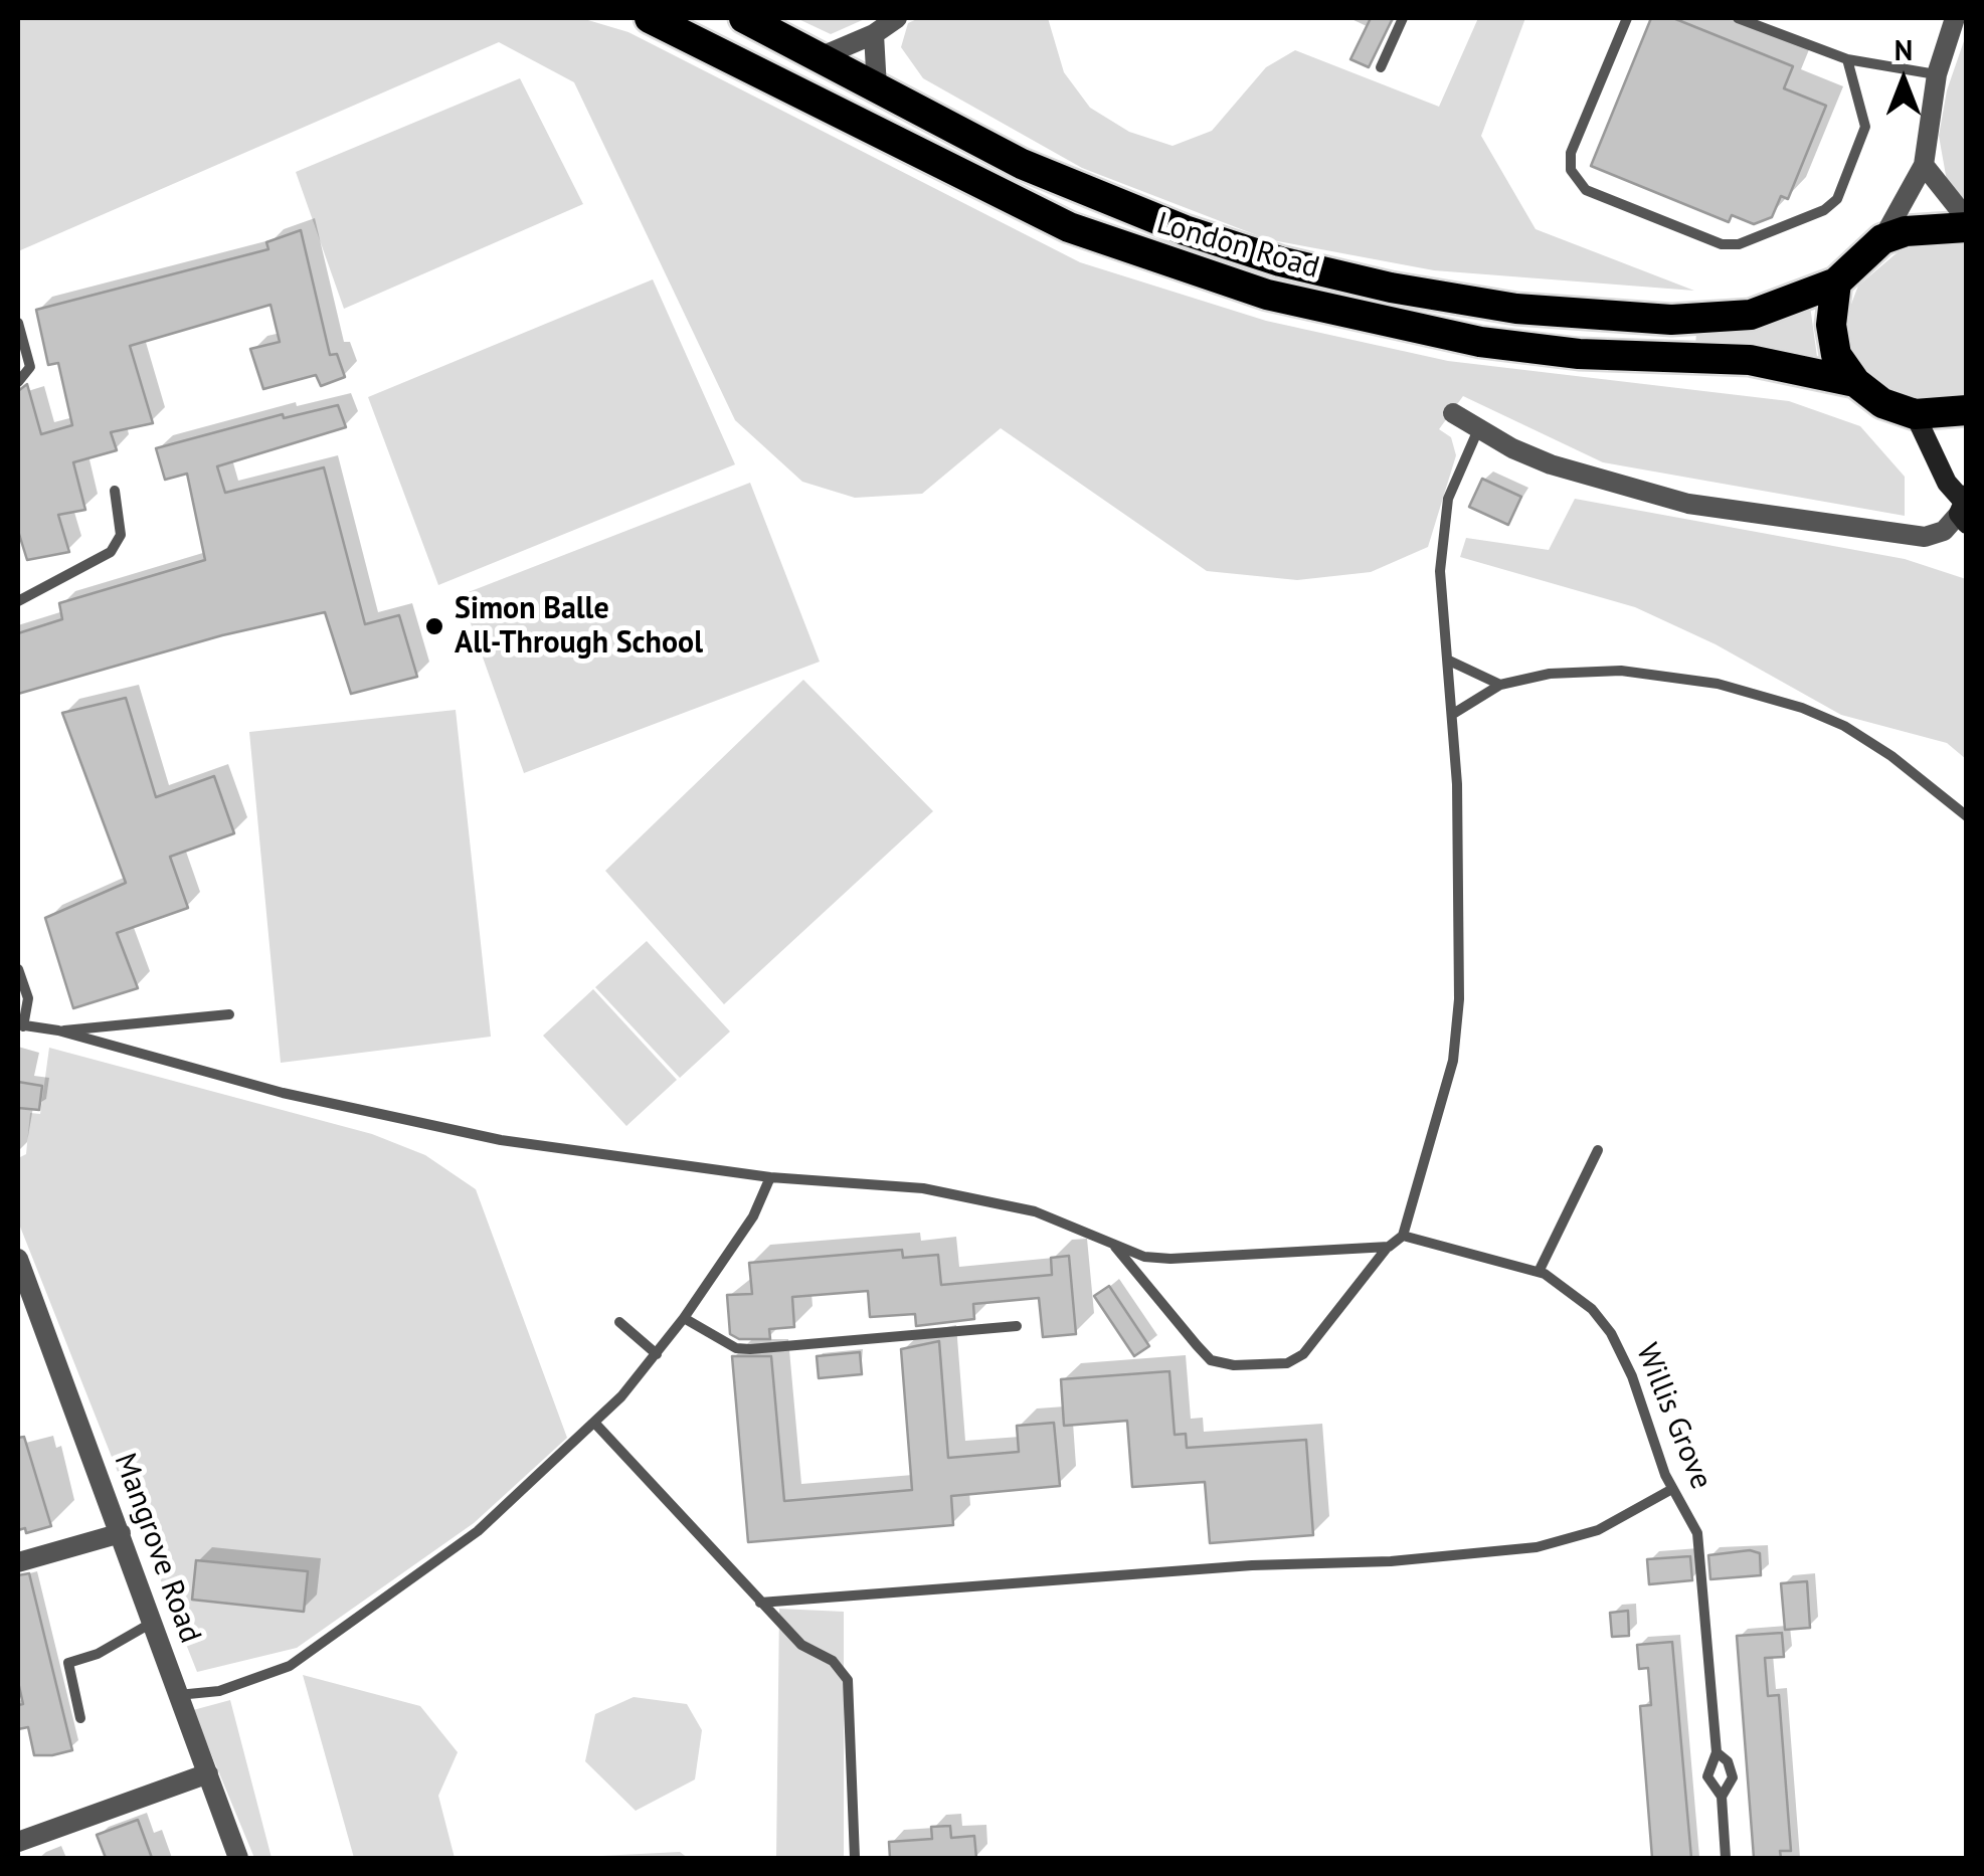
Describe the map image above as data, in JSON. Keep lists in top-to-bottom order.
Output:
{
  "streets": {
    "highway": ["London Road"],
    "street": ["Mangrove Road"],
    "lane": ["Willis Grove"]
  },
  "places": ["Simon Balle All-Through School"],
  "north": "top"
}
